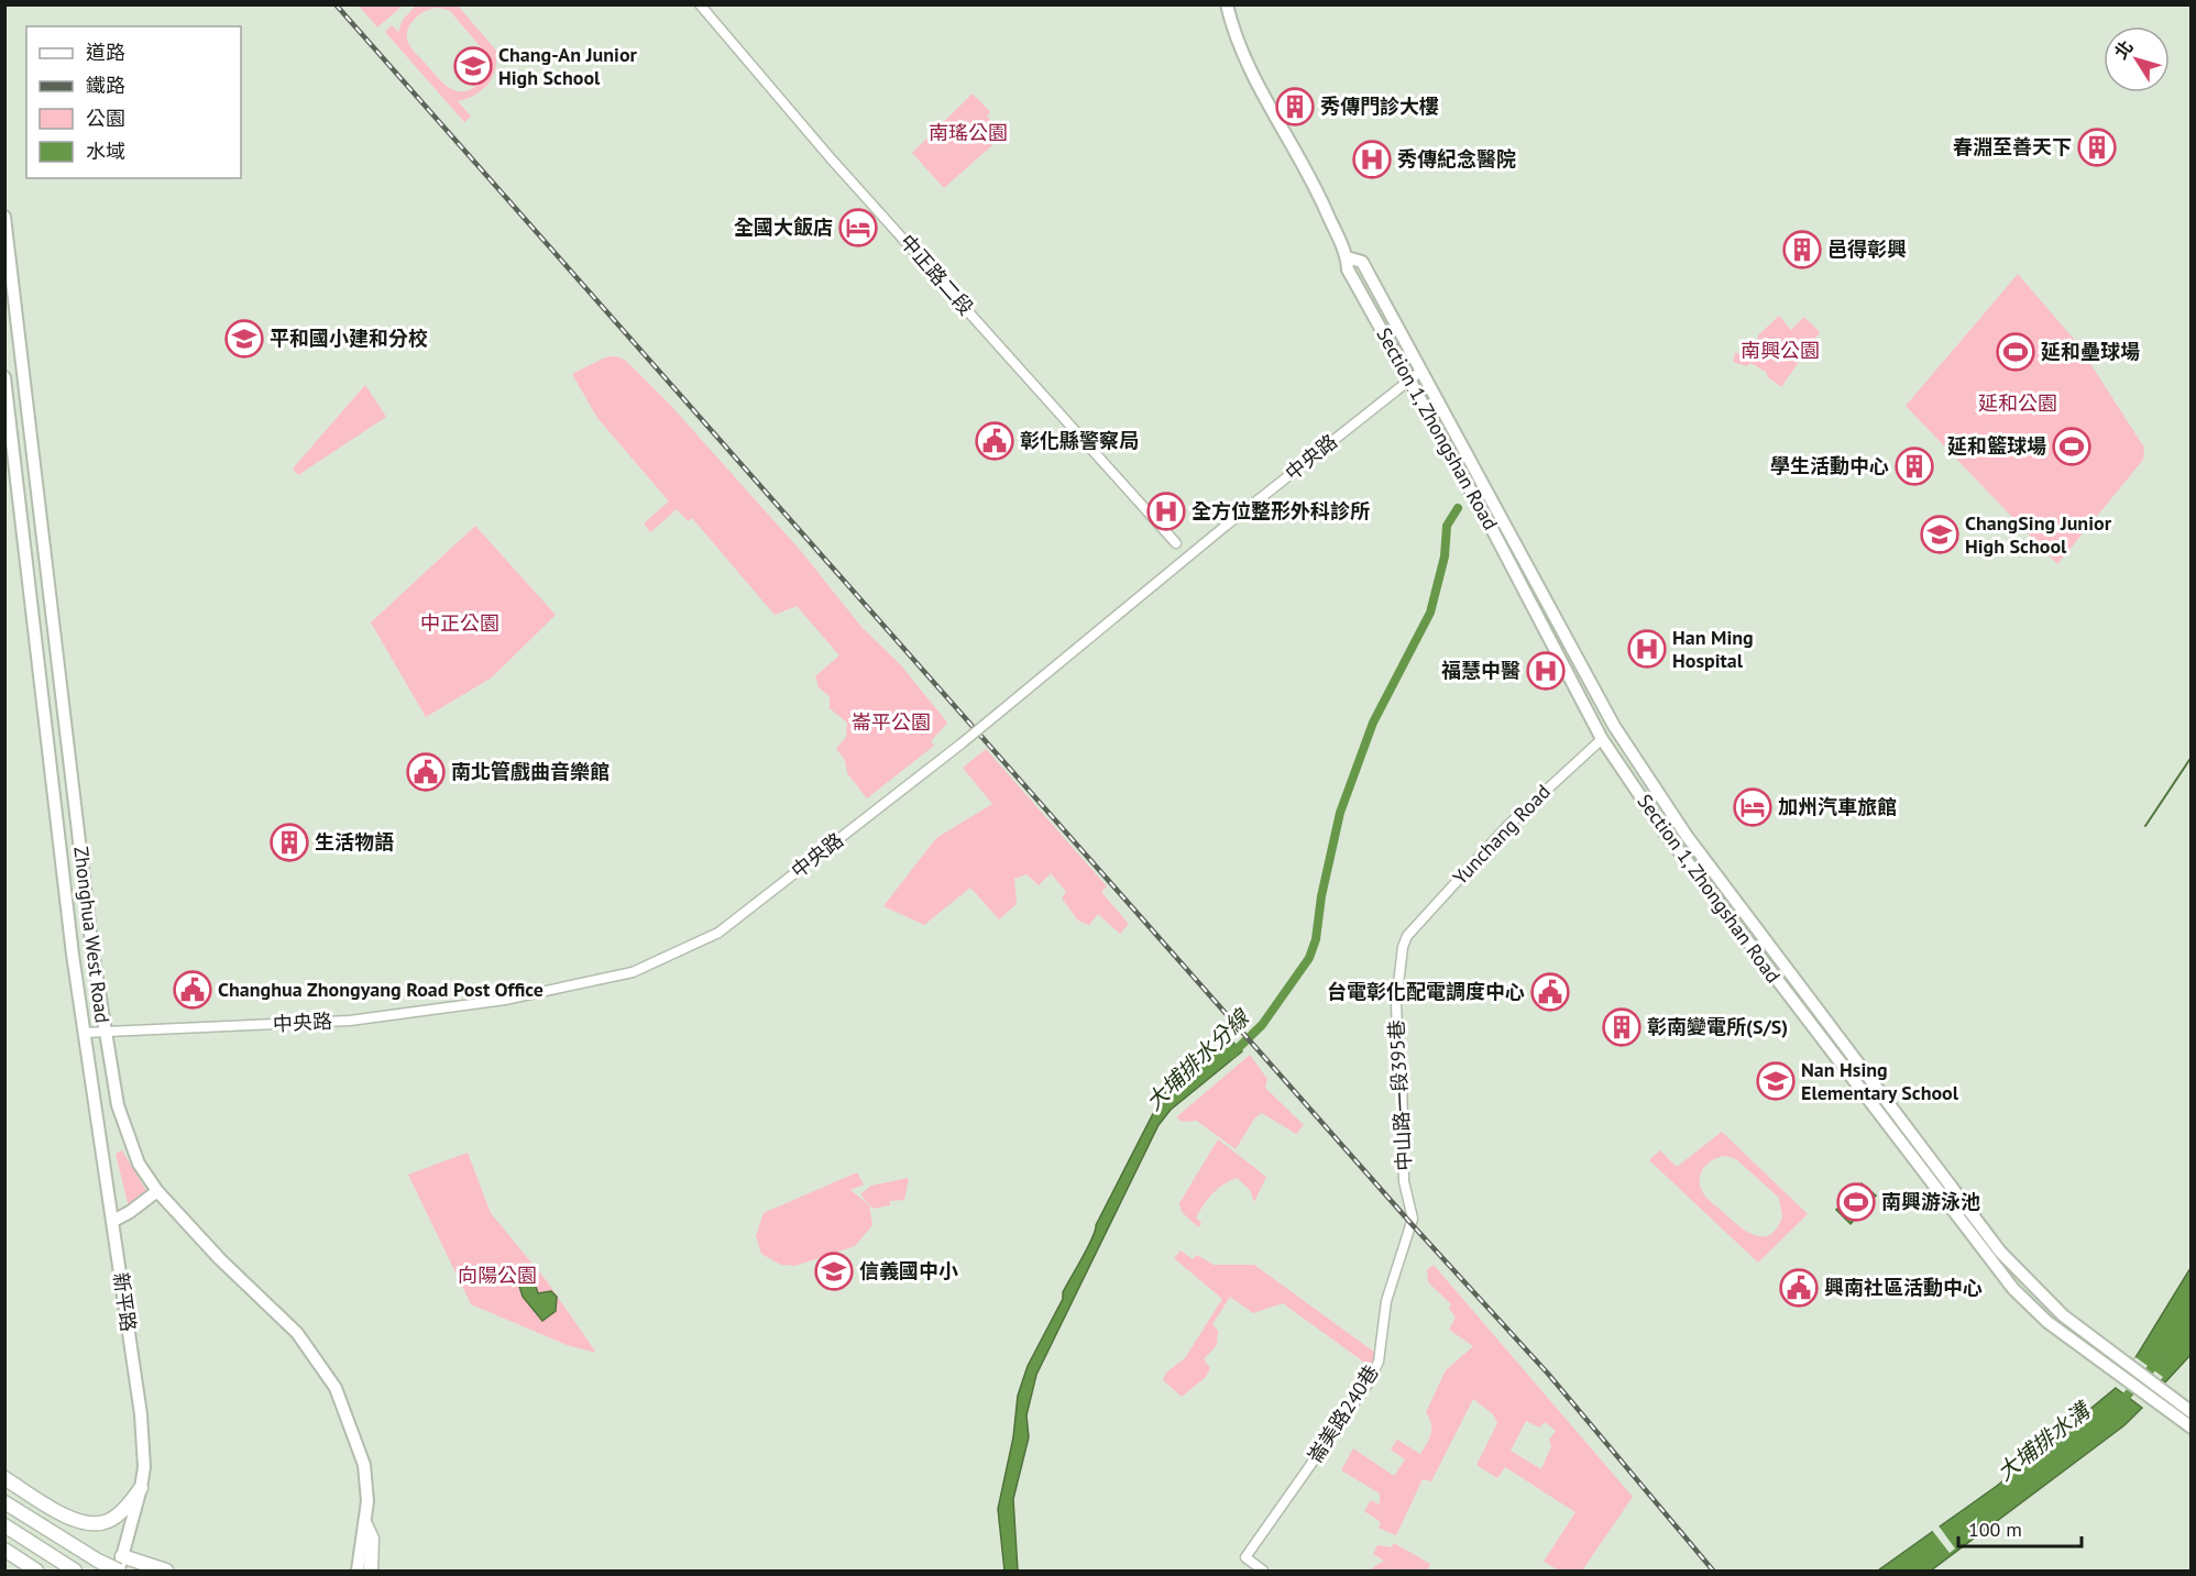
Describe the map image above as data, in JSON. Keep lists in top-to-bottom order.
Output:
{
  "streets": {
    "main road": ["Section 1, Zhongshan Road", "Zhonghua West Road", "新平路"],
    "street": [
      "中正路二段",
      "中央路",
      "Yunchang Road",
      "中山路一段395巷",
      "崙美路240巷"
    ]
  },
  "crossings": [
    ["Section 1, Zhongshan Road", "中央路"],
    ["Section 1, Zhongshan Road", "Yunchang Road"],
    ["中央路", "Zhonghua West Road"],
    ["中央路", "新平路"],
    ["Yunchang Road", "中山路一段395巷"],
    ["Zhonghua West Road", "新平路"],
    ["中山路一段395巷", "崙美路240巷"]
  ],
  "water": ["大埔排水分線", "大埔排水溝"],
  "parks": [
    "南瑤公園",
    "南興公園",
    "延和公園",
    "中正公園",
    "崙平公園",
    "向陽公園"
  ],
  "places": {
    "school or university": [
      "Chang-An Junior High School",
      "平和國小建和分校",
      "ChangSing Junior High School",
      "Nan Hsing Elementary School",
      "信義國中小"
    ],
    "building": [
      "秀傳門診大樓",
      "春淵至善天下",
      "邑得彰興",
      "學生活動中心",
      "生活物語",
      "彰南變電所(S/S)"
    ],
    "hospital": [
      "秀傳紀念醫院",
      "全方位整形外科診所",
      "Han Ming Hospital",
      "福慧中醫"
    ],
    "hotel": ["全國大飯店", "加州汽車旅館"],
    "sports": ["延和壘球場", "延和籃球場", "南興游泳池"],
    "public building": [
      "彰化縣警察局",
      "南北管戲曲音樂館",
      "Changhua Zhongyang Road Post Office",
      "台電彰化配電調度中心",
      "興南社區活動中心"
    ]
  },
  "legend": [
    "道路",
    "鐵路",
    "公園",
    "水域"
  ],
  "scale_bar": "100 m",
  "north": "top left"
}
